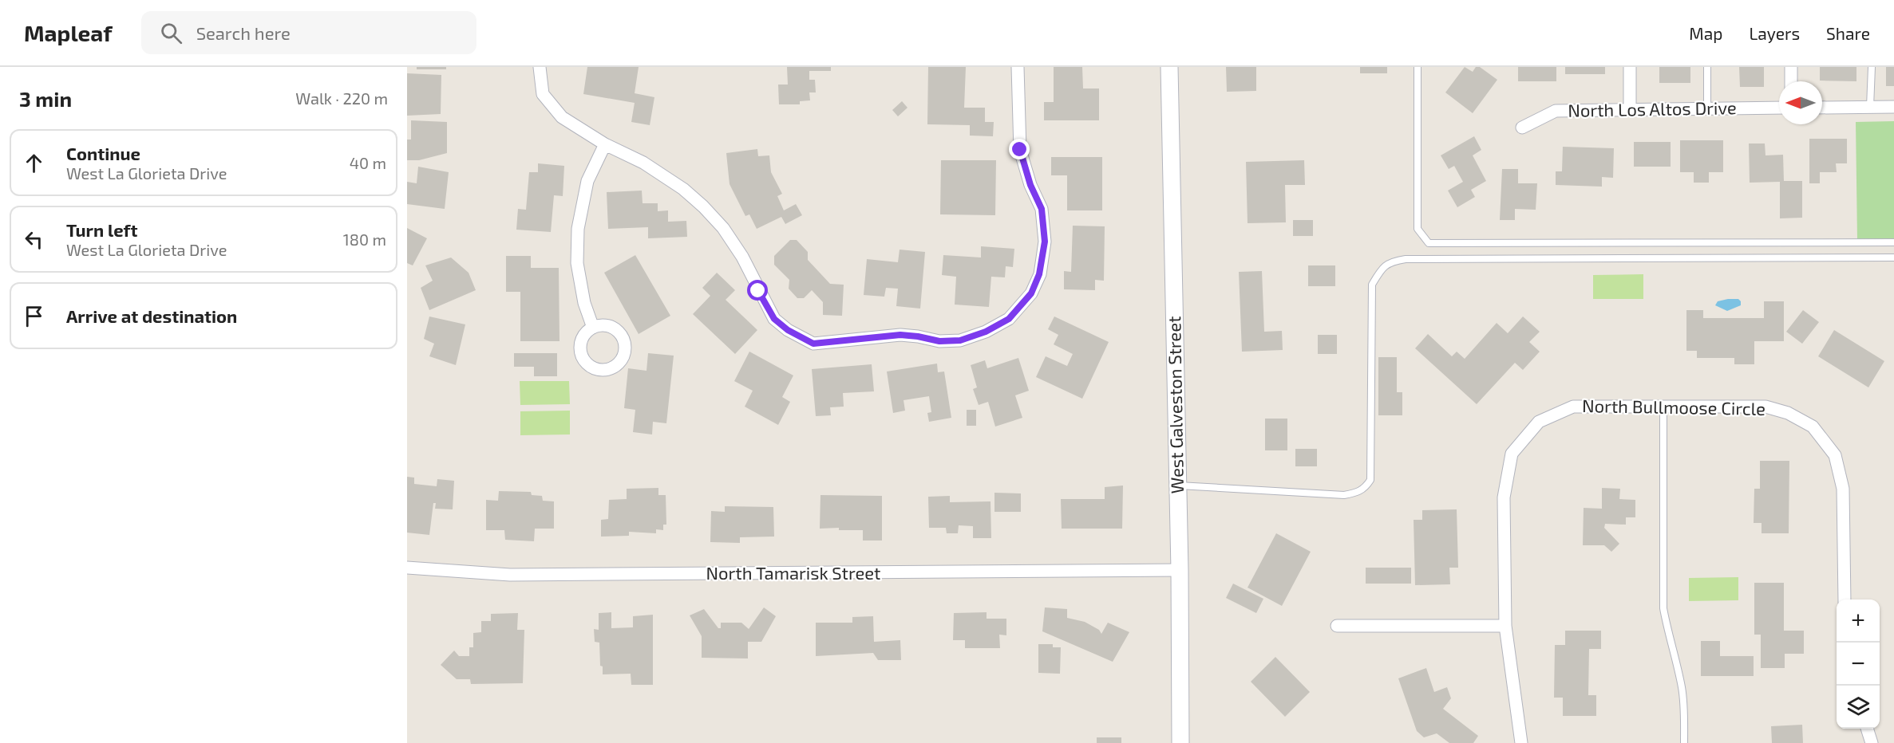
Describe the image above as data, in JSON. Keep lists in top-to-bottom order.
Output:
{
  "streets": {
    "street": [
      "North Los Altos Drive",
      "West Galveston Street",
      "North Bullmoose Circle",
      "North Tamarisk Street"
    ]
  },
  "crossings": [
    ["West Galveston Street", "North Tamarisk Street"]
  ],
  "north": "left",
  "page": {
    "header": "Mapleaf",
    "search": "Search here",
    "nav": ["Map", "Layers", "Share"],
    "heading": ["3 min", "Walk · 220 m"],
    "list": [
      ["Continue", "West La Glorieta Drive", "40 m"],
      ["Turn left", "West La Glorieta Drive", "180 m"],
      "Arrive at destination"
    ],
    "map_buttons": ["+", "−"]
  }
}
